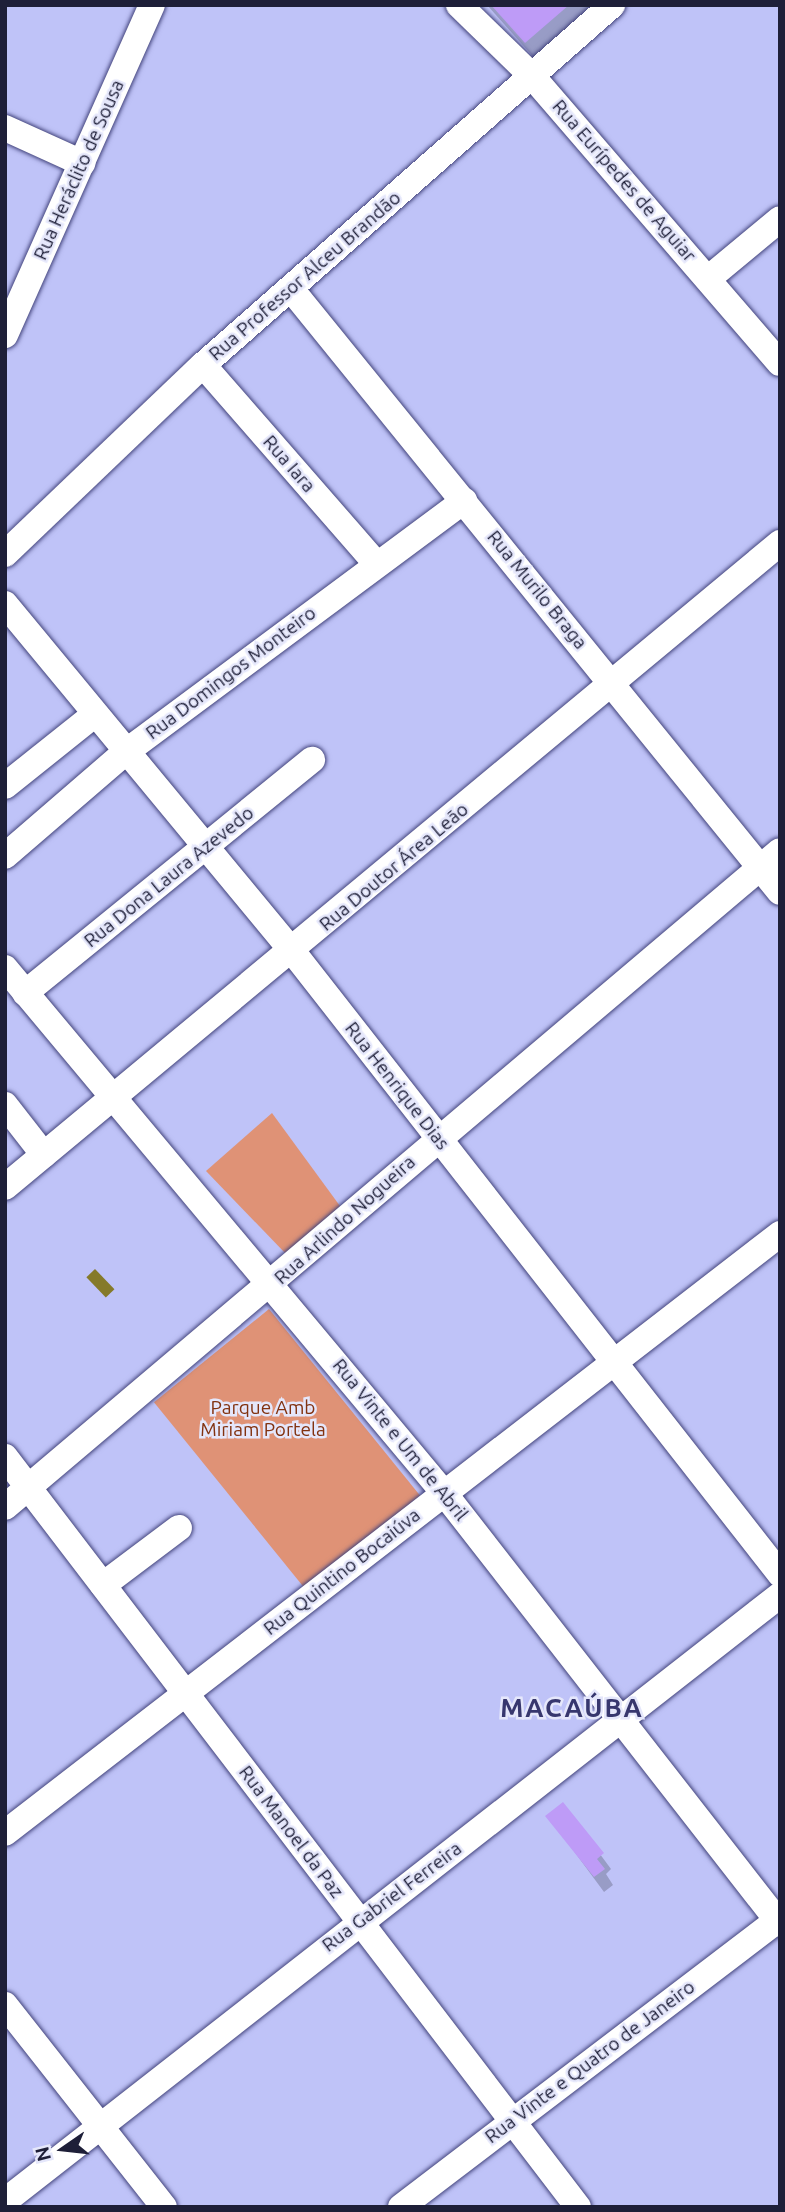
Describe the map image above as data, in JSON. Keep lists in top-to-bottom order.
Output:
{
  "streets": {
    "street": [
      "Rua Heráclito de Sousa",
      "Rua Eurípedes de Aguiar",
      "Rua Professor Alceu Brandão",
      "Rua Iara",
      "Rua Murilo Braga",
      "Rua Domingos Monteiro",
      "Rua Doutor Área Leão",
      "Rua Dona Laura Azevedo",
      "Rua Henrique Dias",
      "Rua Arlindo Nogueira",
      "Rua Vinte e Um de Abril",
      "Rua Quintino Bocaiúva",
      "Rua Manoel da Paz",
      "Rua Gabriel Ferreira",
      "Rua Vinte e Quatro de Janeiro"
    ]
  },
  "crossings": [
    ["Rua Eurípedes de Aguiar", "Rua Professor Alceu Brandão"],
    ["Rua Professor Alceu Brandão", "Rua Iara"],
    ["Rua Professor Alceu Brandão", "Rua Murilo Braga"],
    ["Rua Iara", "Rua Domingos Monteiro"],
    ["Rua Murilo Braga", "Rua Domingos Monteiro"],
    ["Rua Murilo Braga", "Rua Doutor Área Leão"],
    ["Rua Murilo Braga", "Rua Arlindo Nogueira"],
    ["Rua Domingos Monteiro", "Rua Henrique Dias"],
    ["Rua Doutor Área Leão", "Rua Henrique Dias"],
    ["Rua Doutor Área Leão", "Rua Vinte e Um de Abril"],
    ["Rua Dona Laura Azevedo", "Rua Henrique Dias"],
    ["Rua Dona Laura Azevedo", "Rua Vinte e Um de Abril"],
    ["Rua Henrique Dias", "Rua Arlindo Nogueira"],
    ["Rua Henrique Dias", "Rua Quintino Bocaiúva"],
    ["Rua Arlindo Nogueira", "Rua Vinte e Um de Abril"],
    ["Rua Arlindo Nogueira", "Rua Manoel da Paz"],
    ["Rua Vinte e Um de Abril", "Rua Quintino Bocaiúva"],
    ["Rua Vinte e Um de Abril", "Rua Gabriel Ferreira"],
    ["Rua Vinte e Um de Abril", "Rua Vinte e Quatro de Janeiro"],
    ["Rua Quintino Bocaiúva", "Rua Manoel da Paz"],
    ["Rua Manoel da Paz", "Rua Gabriel Ferreira"],
    ["Rua Manoel da Paz", "Rua Vinte e Quatro de Janeiro"]
  ],
  "districts": ["MACAÚBA"],
  "parks": ["Parque Amb Miriam Portela"],
  "north": "left"
}
